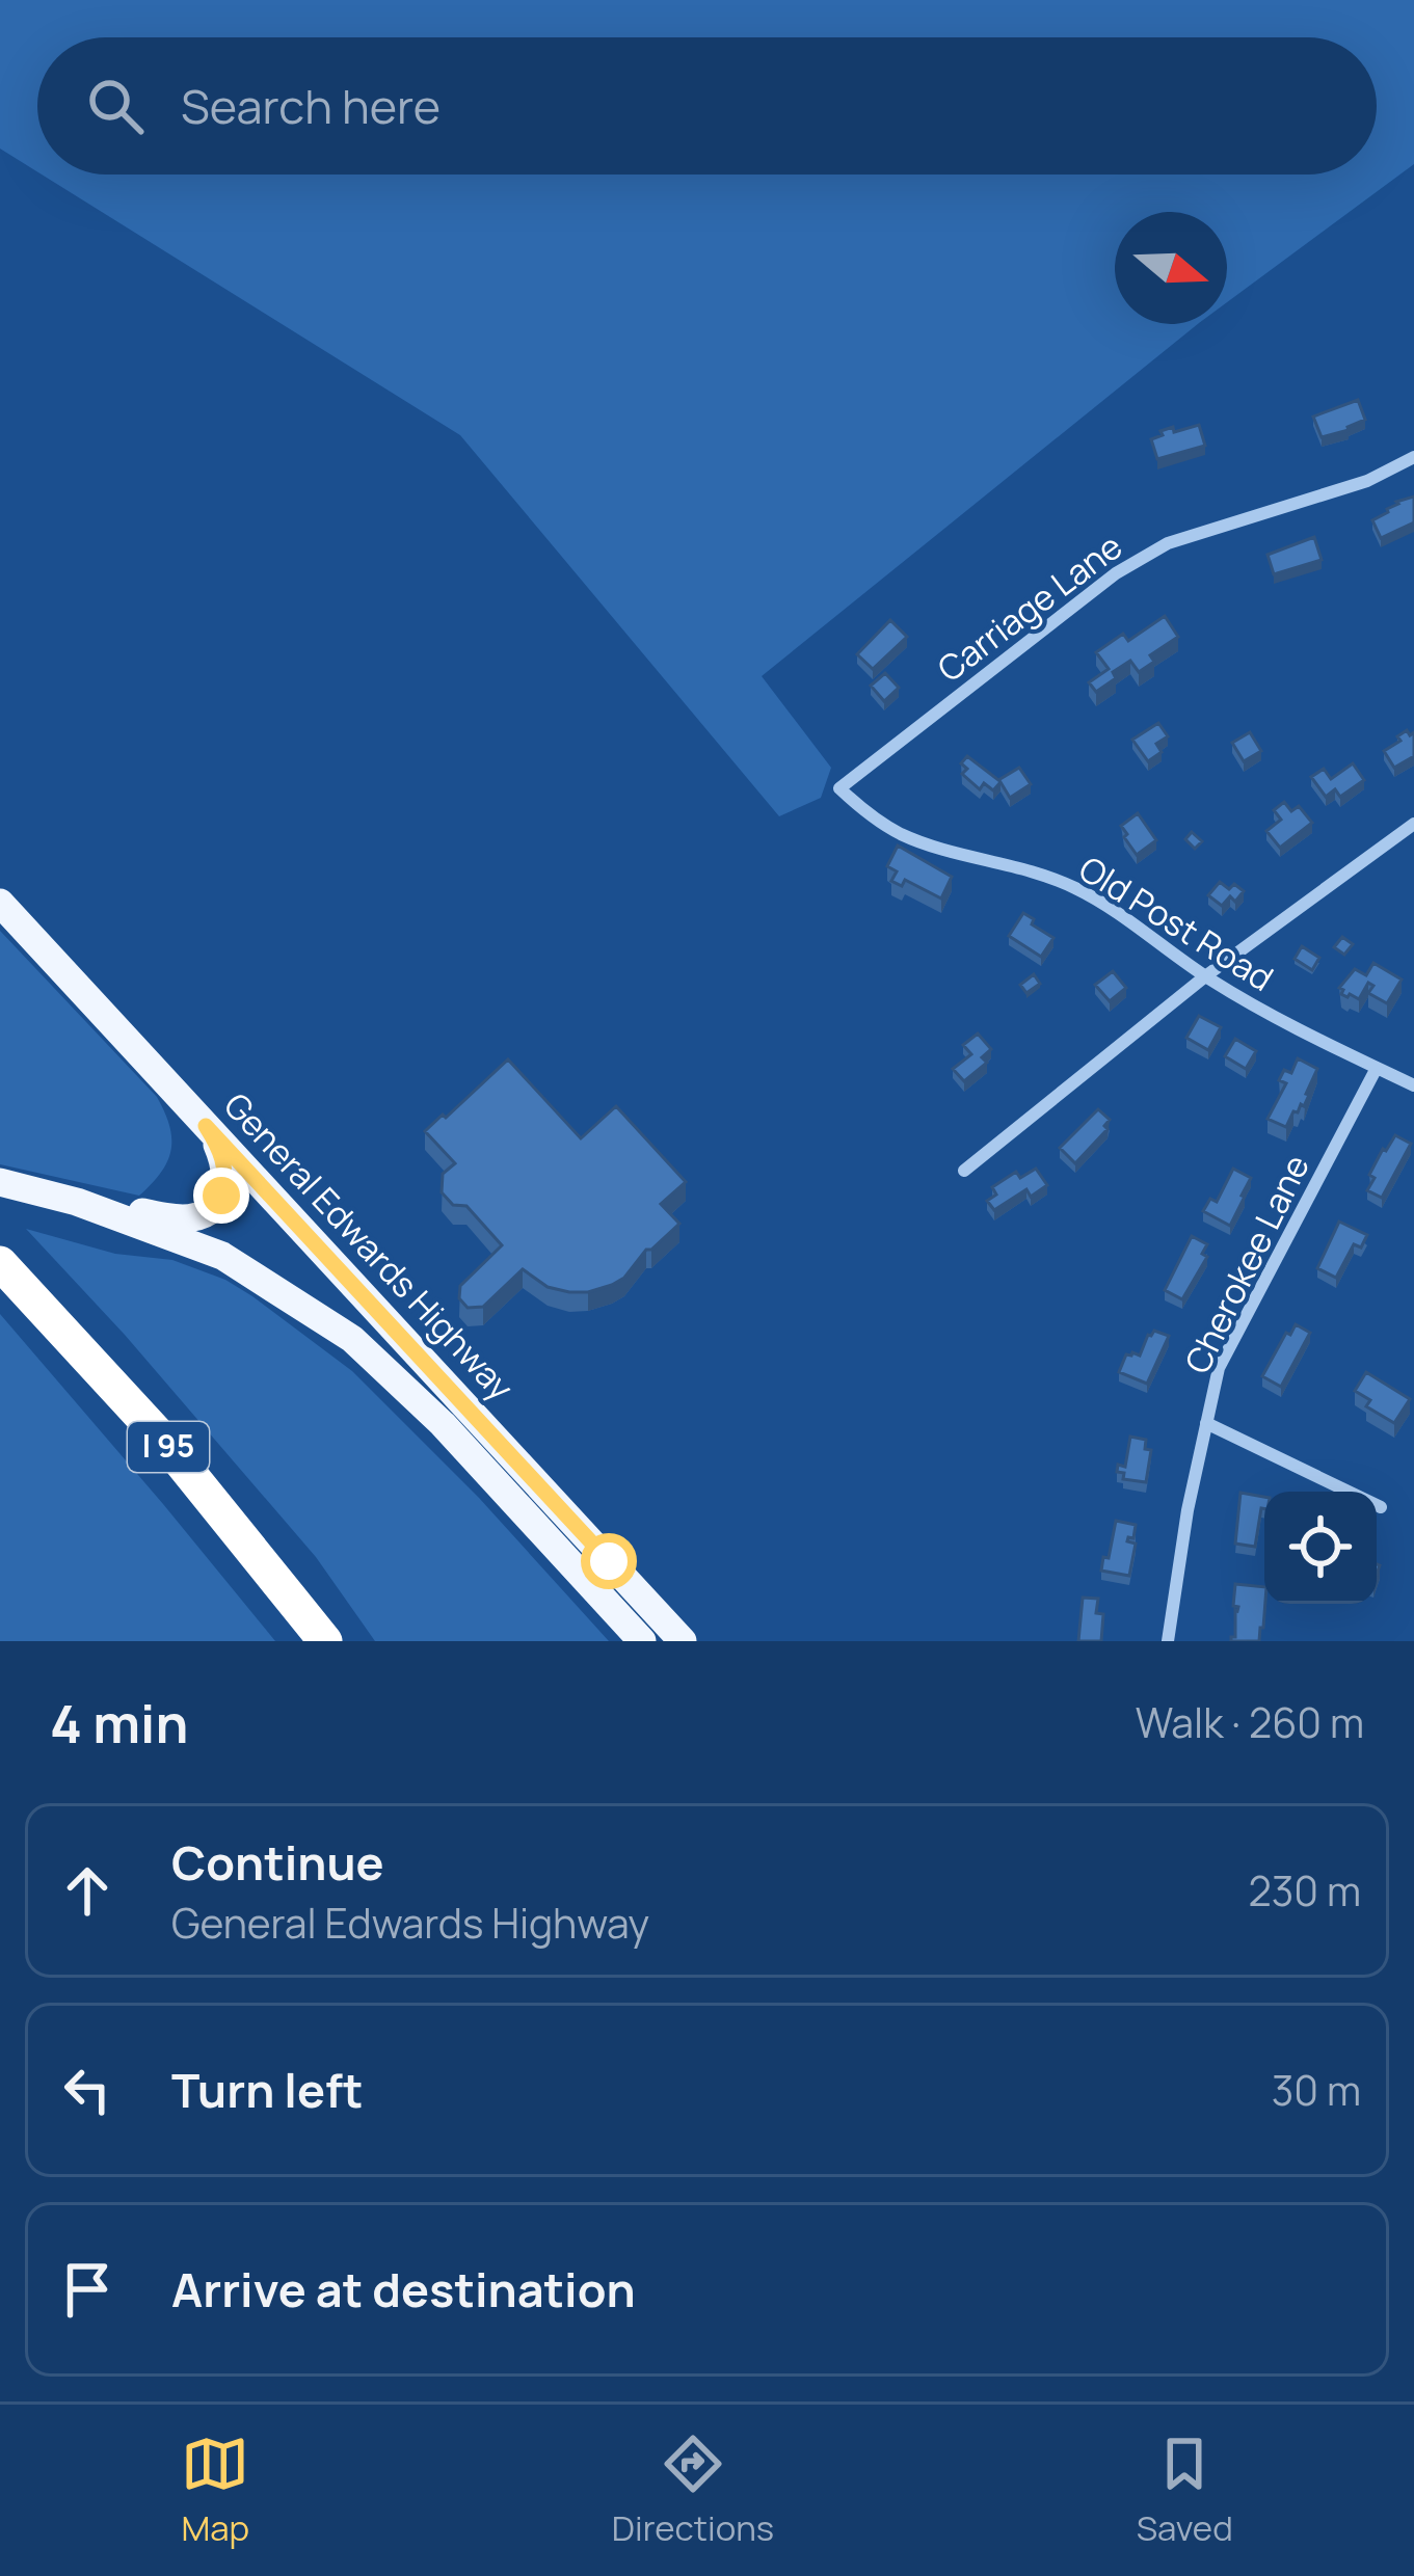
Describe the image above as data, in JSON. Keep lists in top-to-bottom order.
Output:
{
  "streets": {
    "highway": ["I 95"],
    "main road": ["General Edwards Highway"],
    "street": ["Carriage Lane", "Old Post Road", "Cherokee Lane"]
  },
  "crossings": [
    ["Carriage Lane", "Old Post Road"],
    ["Old Post Road", "Cherokee Lane"]
  ],
  "north": "right",
  "page": {
    "search": "Search here",
    "heading": ["4 min", "Walk · 260 m"],
    "list": [
      ["Continue", "General Edwards Highway", "230 m"],
      ["Turn left", "30 m"],
      "Arrive at destination"
    ],
    "nav": ["Map", "Directions", "Saved"]
  }
}
